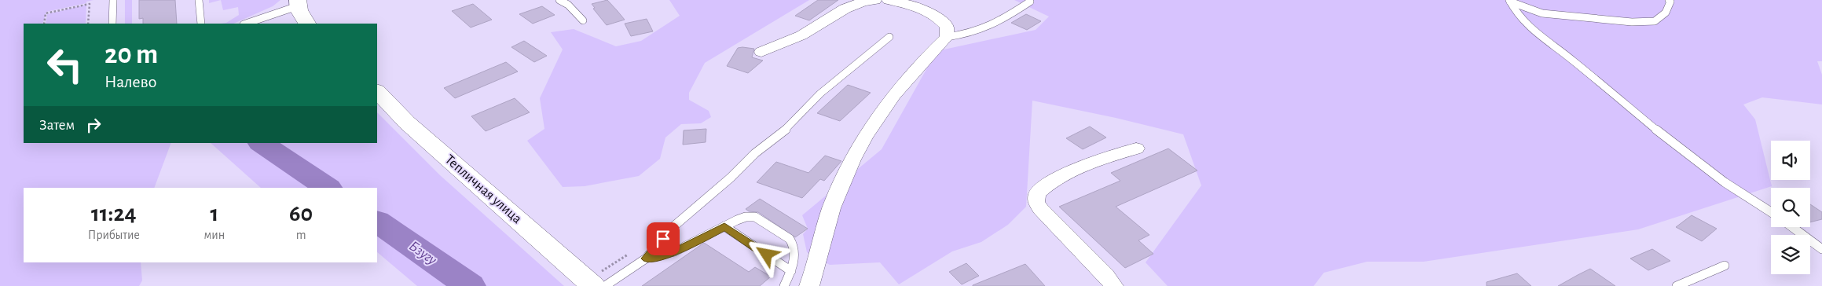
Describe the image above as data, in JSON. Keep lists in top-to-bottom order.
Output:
{
  "streets": {
    "street": ["Тепличная улица"]
  },
  "water": ["Бзугу"],
  "page": {
    "turn": ["20 m", "Налево"],
    "then": "Затем",
    "eta": [
      "11:24",
      "Прибытие",
      "1",
      "мин",
      "60",
      "m"
    ]
  }
}
